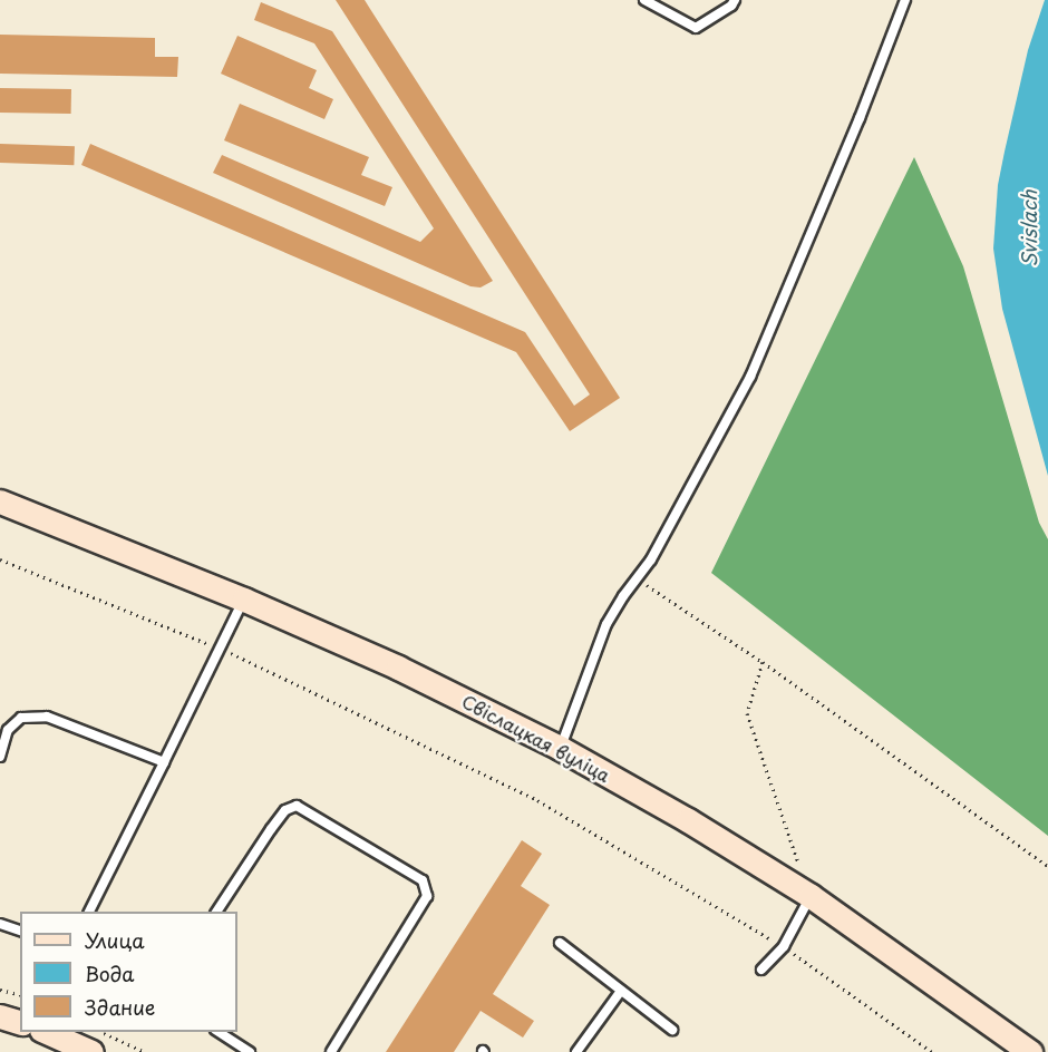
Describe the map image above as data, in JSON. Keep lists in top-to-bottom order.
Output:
{
  "streets": {
    "street": ["Свіслацкая вуліца"]
  },
  "water": ["Svislach"],
  "legend": ["Улица", "Вода", "Здание"]
}
